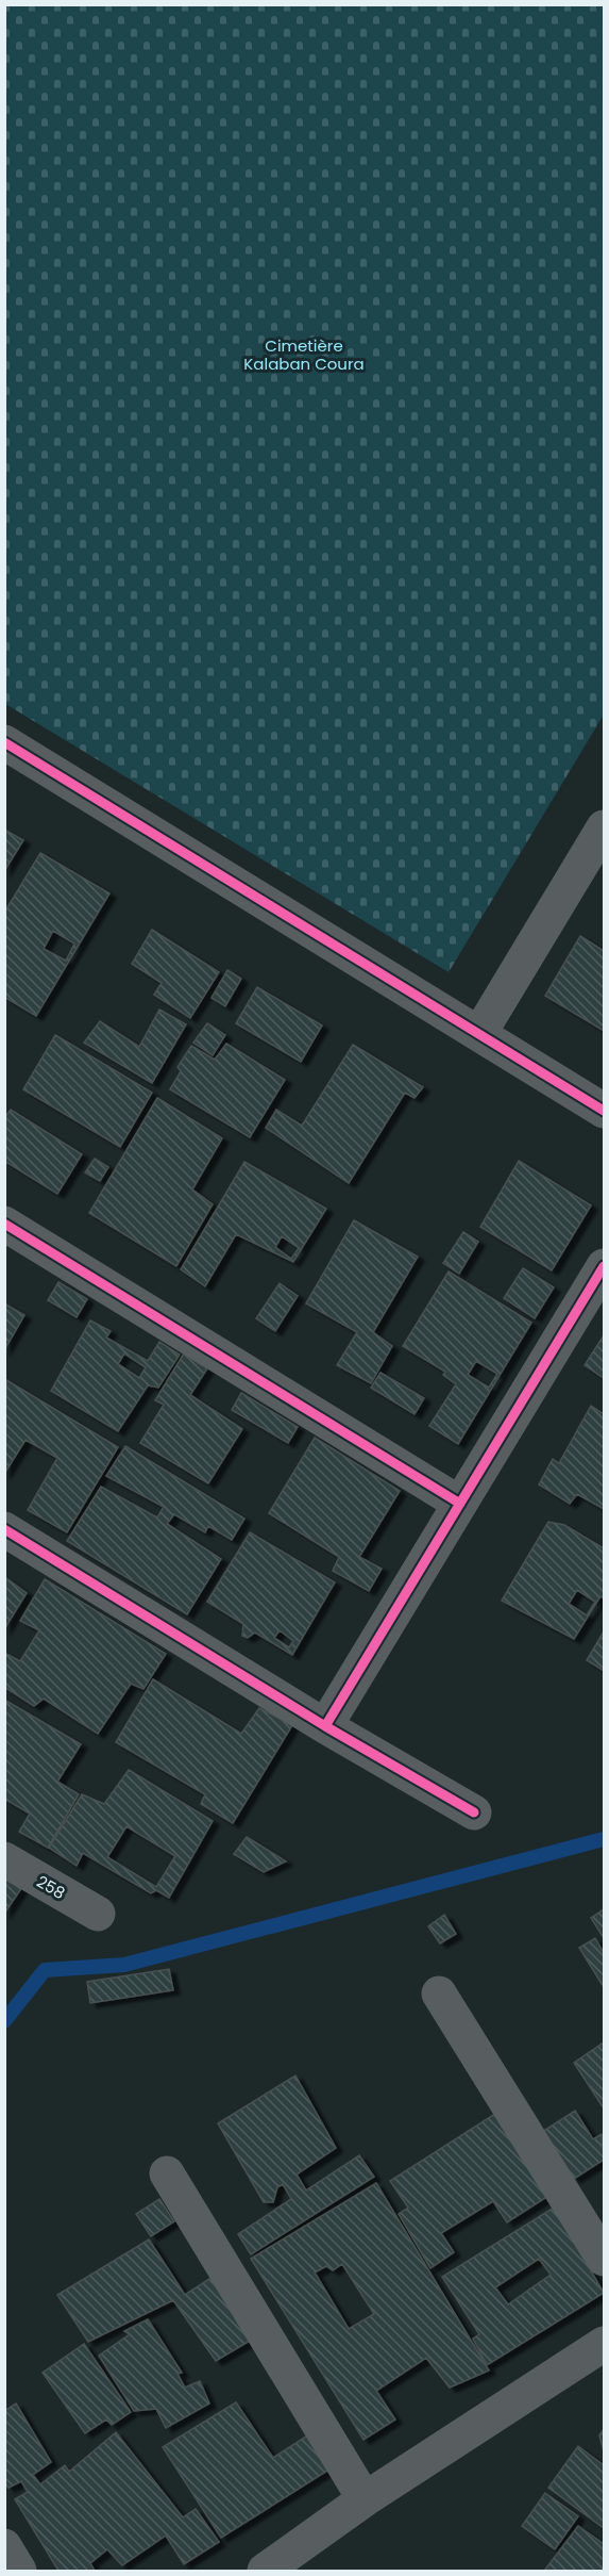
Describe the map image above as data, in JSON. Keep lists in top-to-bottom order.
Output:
{
  "streets": {
    "street": ["258"]
  },
  "parks": ["Cimetière Kalaban Coura"]
}
